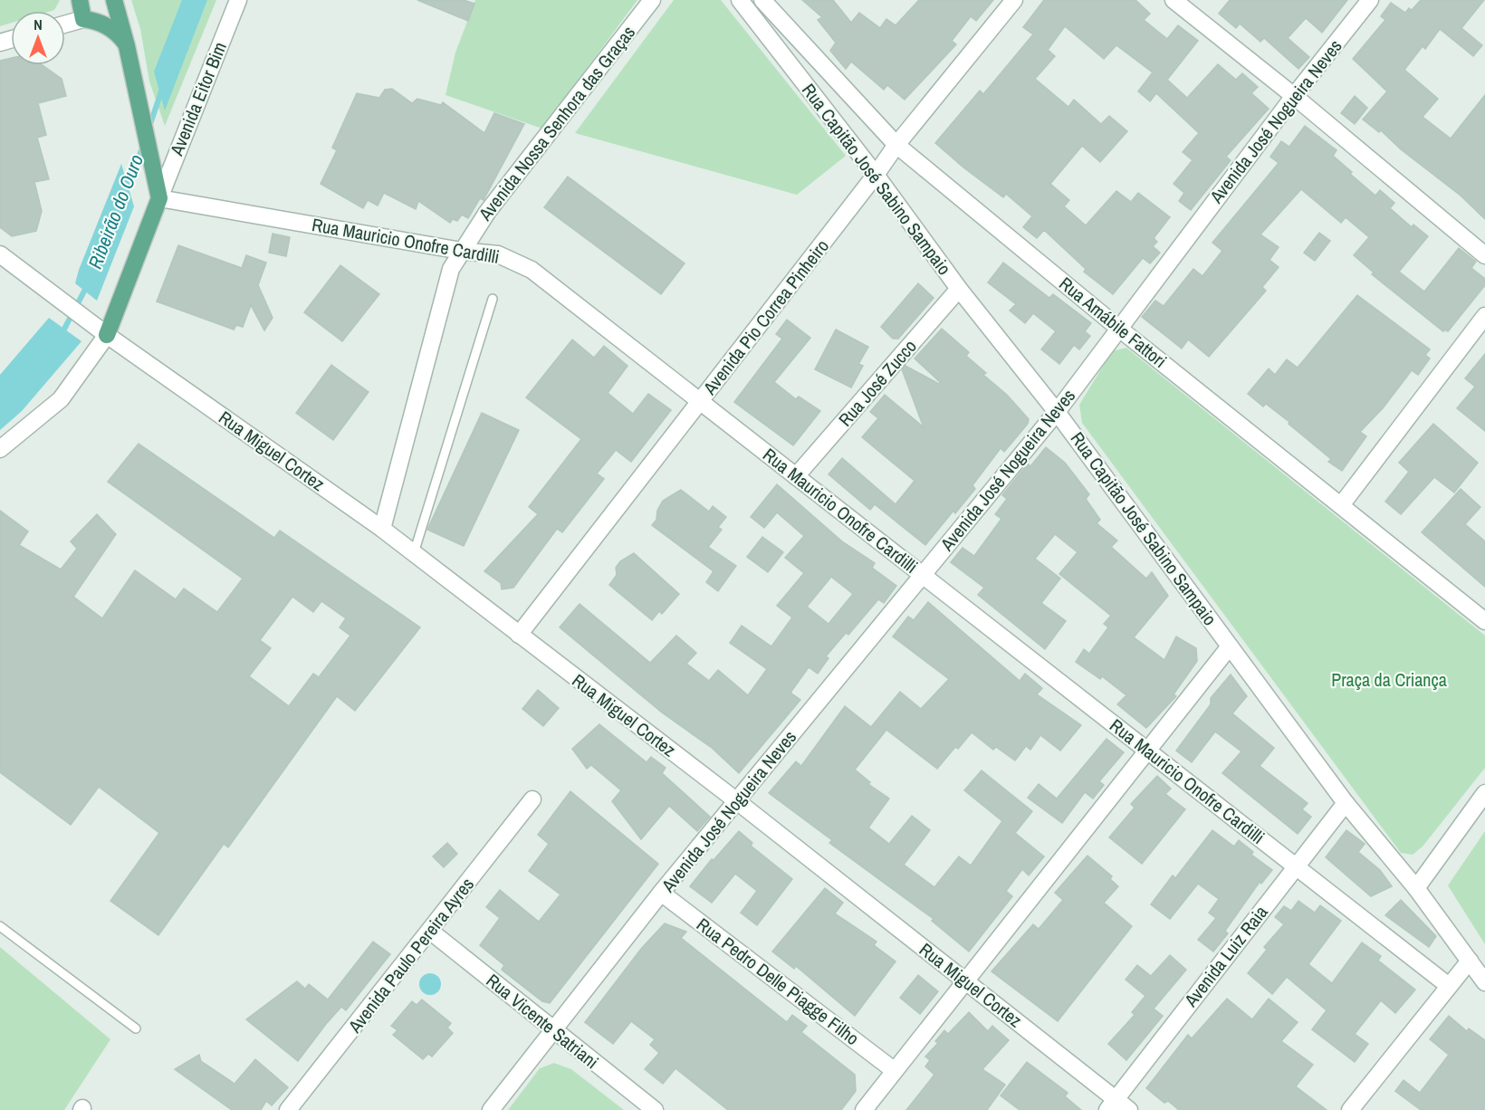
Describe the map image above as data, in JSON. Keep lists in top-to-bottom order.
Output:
{
  "streets": {
    "street": [
      "Avenida Eitor Bim",
      "Avenida José Nogueira Neves",
      "Avenida Nossa Senhora das Graças",
      "Rua Capitão José Sabino Sampaio",
      "Rua Mauricio Onofre Cardilli",
      "Avenida Pio Correa Pinheiro",
      "Rua Amábile Fattori",
      "Rua José Zucco",
      "Rua Miguel Cortez",
      "Avenida Paulo Pereira Ayres",
      "Avenida Luiz Raia",
      "Rua Pedro Delle Piagge Filho",
      "Rua Vicente Satriani"
    ]
  },
  "crossings": [
    ["Avenida Eitor Bim", "Rua Mauricio Onofre Cardilli"],
    ["Avenida José Nogueira Neves", "Rua Capitão José Sabino Sampaio"],
    ["Avenida José Nogueira Neves", "Rua Mauricio Onofre Cardilli"],
    ["Avenida José Nogueira Neves", "Rua Amábile Fattori"],
    ["Avenida José Nogueira Neves", "Rua Miguel Cortez"],
    ["Avenida José Nogueira Neves", "Rua Pedro Delle Piagge Filho"],
    ["Avenida José Nogueira Neves", "Rua Vicente Satriani"],
    ["Avenida Nossa Senhora das Graças", "Rua Mauricio Onofre Cardilli"],
    ["Avenida Nossa Senhora das Graças", "Rua Miguel Cortez"],
    ["Rua Capitão José Sabino Sampaio", "Avenida Pio Correa Pinheiro"],
    ["Rua Capitão José Sabino Sampaio", "Rua José Zucco"],
    ["Rua Capitão José Sabino Sampaio", "Avenida Luiz Raia"],
    ["Rua Mauricio Onofre Cardilli", "Avenida Pio Correa Pinheiro"],
    ["Rua Mauricio Onofre Cardilli", "Rua José Zucco"],
    ["Rua Mauricio Onofre Cardilli", "Avenida Luiz Raia"],
    ["Avenida Pio Correa Pinheiro", "Rua Amábile Fattori"],
    ["Avenida Pio Correa Pinheiro", "Rua Miguel Cortez"],
    ["Rua Miguel Cortez", "Avenida Luiz Raia"],
    ["Avenida Paulo Pereira Ayres", "Rua Vicente Satriani"]
  ],
  "water": ["Ribeirão do Ouro"],
  "parks": ["Praça da Criança"],
  "north": "top"
}
